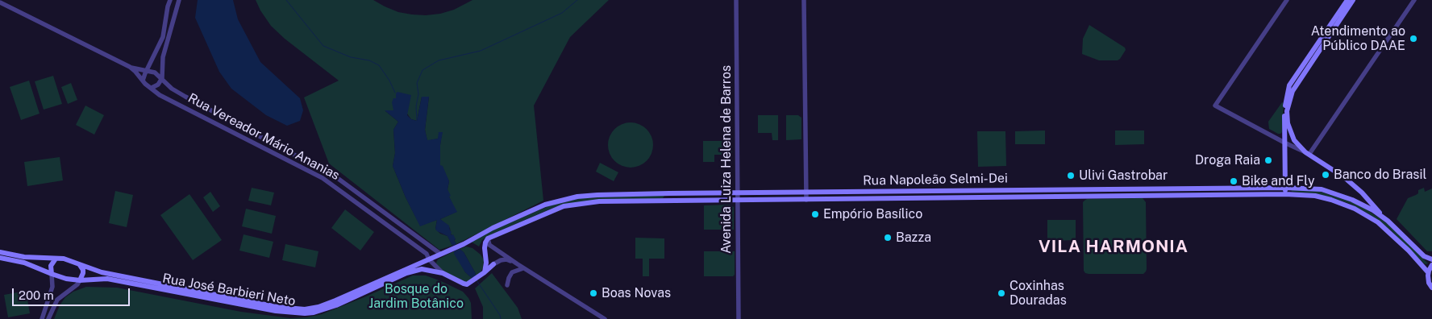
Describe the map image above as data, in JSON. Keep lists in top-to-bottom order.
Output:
{
  "streets": {
    "main road": ["Rua Napoleão Selmi-Dei", "Rua José Barbieri Neto"],
    "street": ["Rua Vereador Mário Ananias", "Avenida Luiza Helena de Barros"]
  },
  "crossings": [
    ["Rua Vereador Mário Ananias", "Rua Napoleão Selmi-Dei"],
    ["Rua Vereador Mário Ananias", "Rua José Barbieri Neto"],
    ["Avenida Luiza Helena de Barros", "Rua Napoleão Selmi-Dei"],
    ["Rua Napoleão Selmi-Dei", "Rua José Barbieri Neto"]
  ],
  "districts": ["VILA HARMONIA"],
  "parks": ["Bosque do Jardim Botânico"],
  "places": [
    "Atendimento ao Público DAAE",
    "Droga Raia",
    "Banco do Brasil",
    "Ulivi Gastrobar",
    "Bike and Fly",
    "Empório Basílico",
    "Bazza",
    "Boas Novas",
    "Coxinhas Douradas"
  ],
  "scale_bar": "200 m"
}
